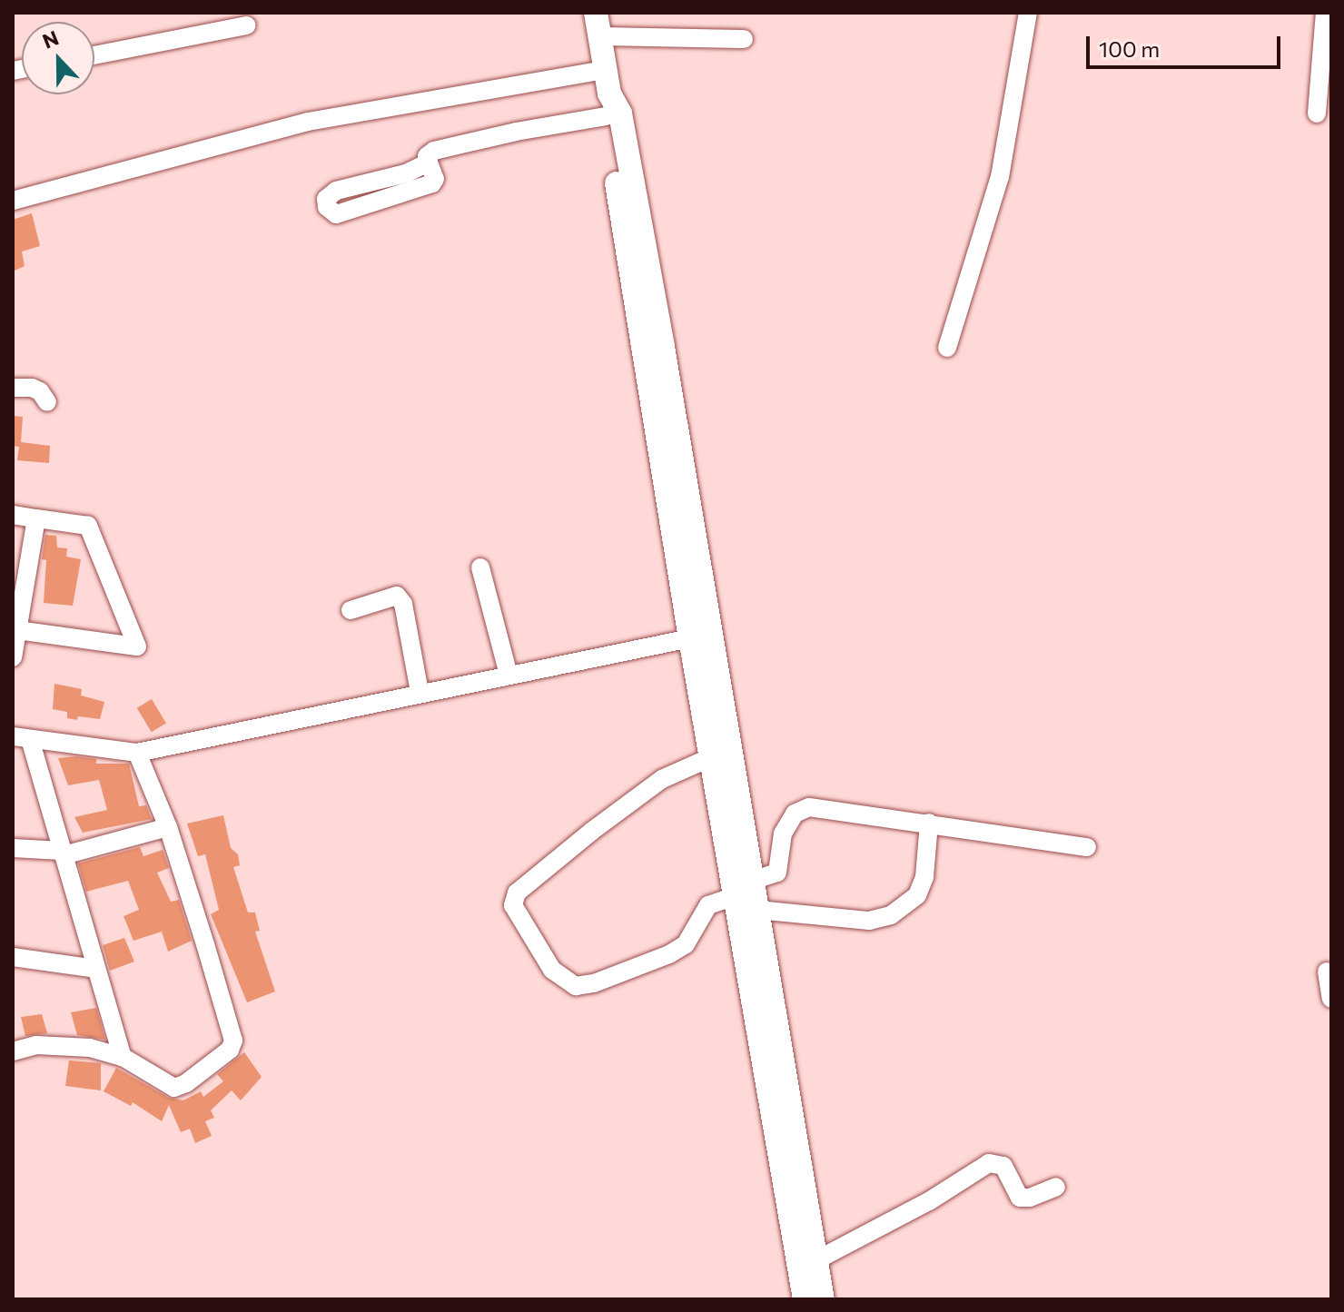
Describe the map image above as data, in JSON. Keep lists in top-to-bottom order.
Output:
{
  "scale_bar": "100 m",
  "north": "top"
}
